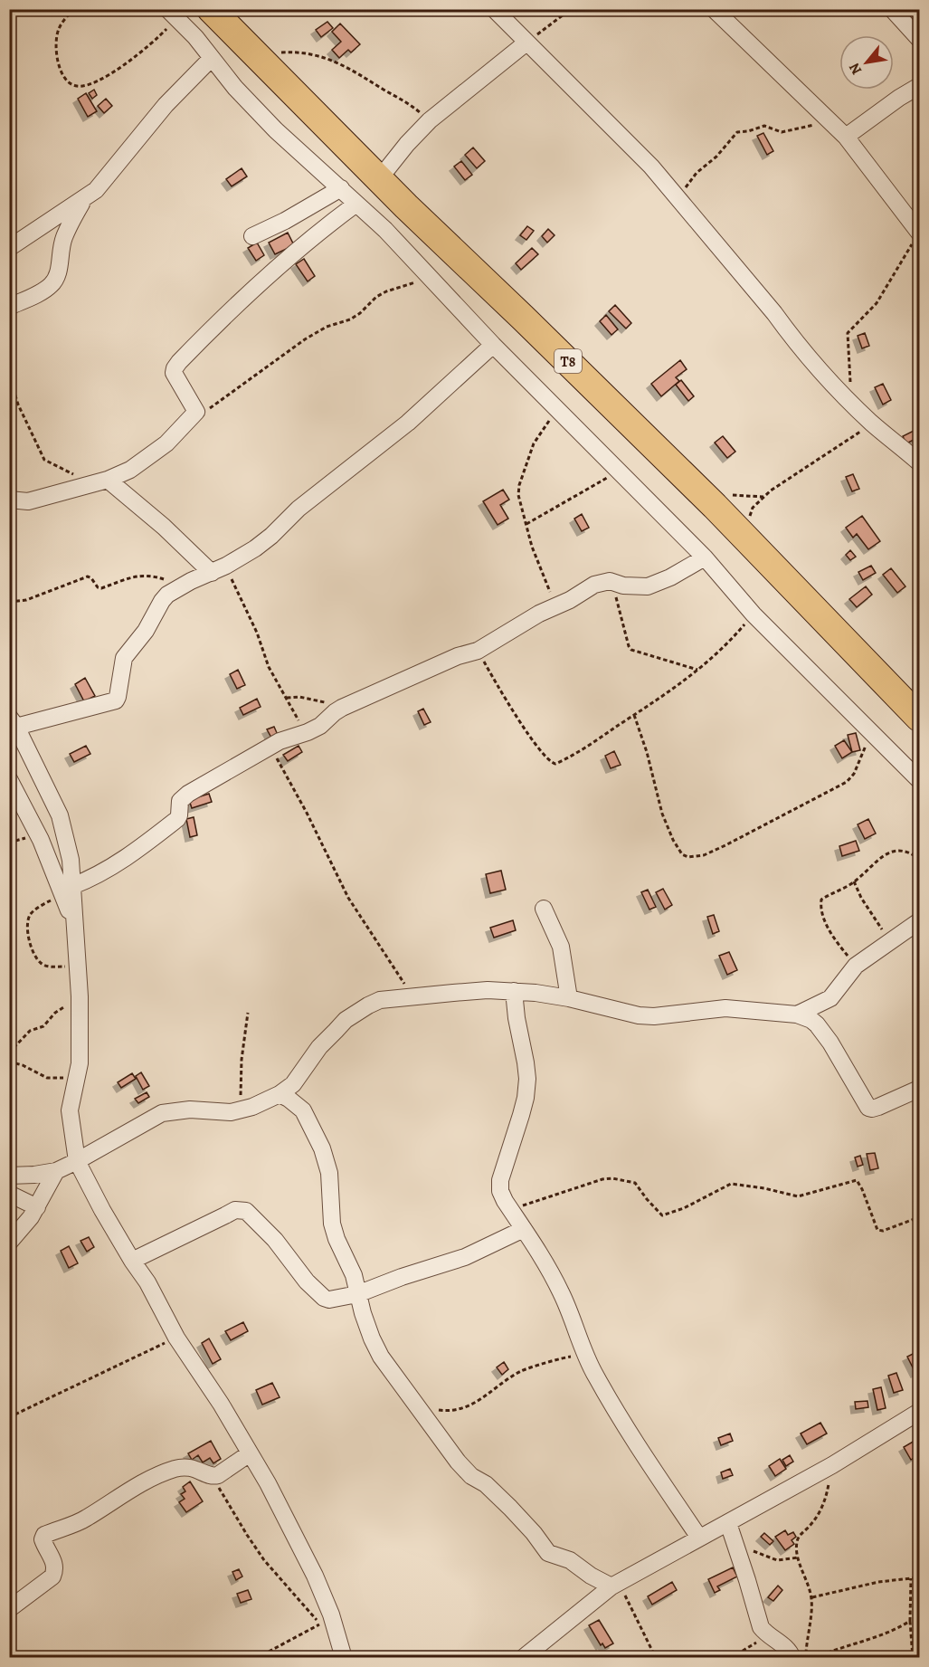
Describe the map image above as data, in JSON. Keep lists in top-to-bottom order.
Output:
{
  "streets": {
    "highway": ["T8"]
  },
  "north": "bottom left"
}
